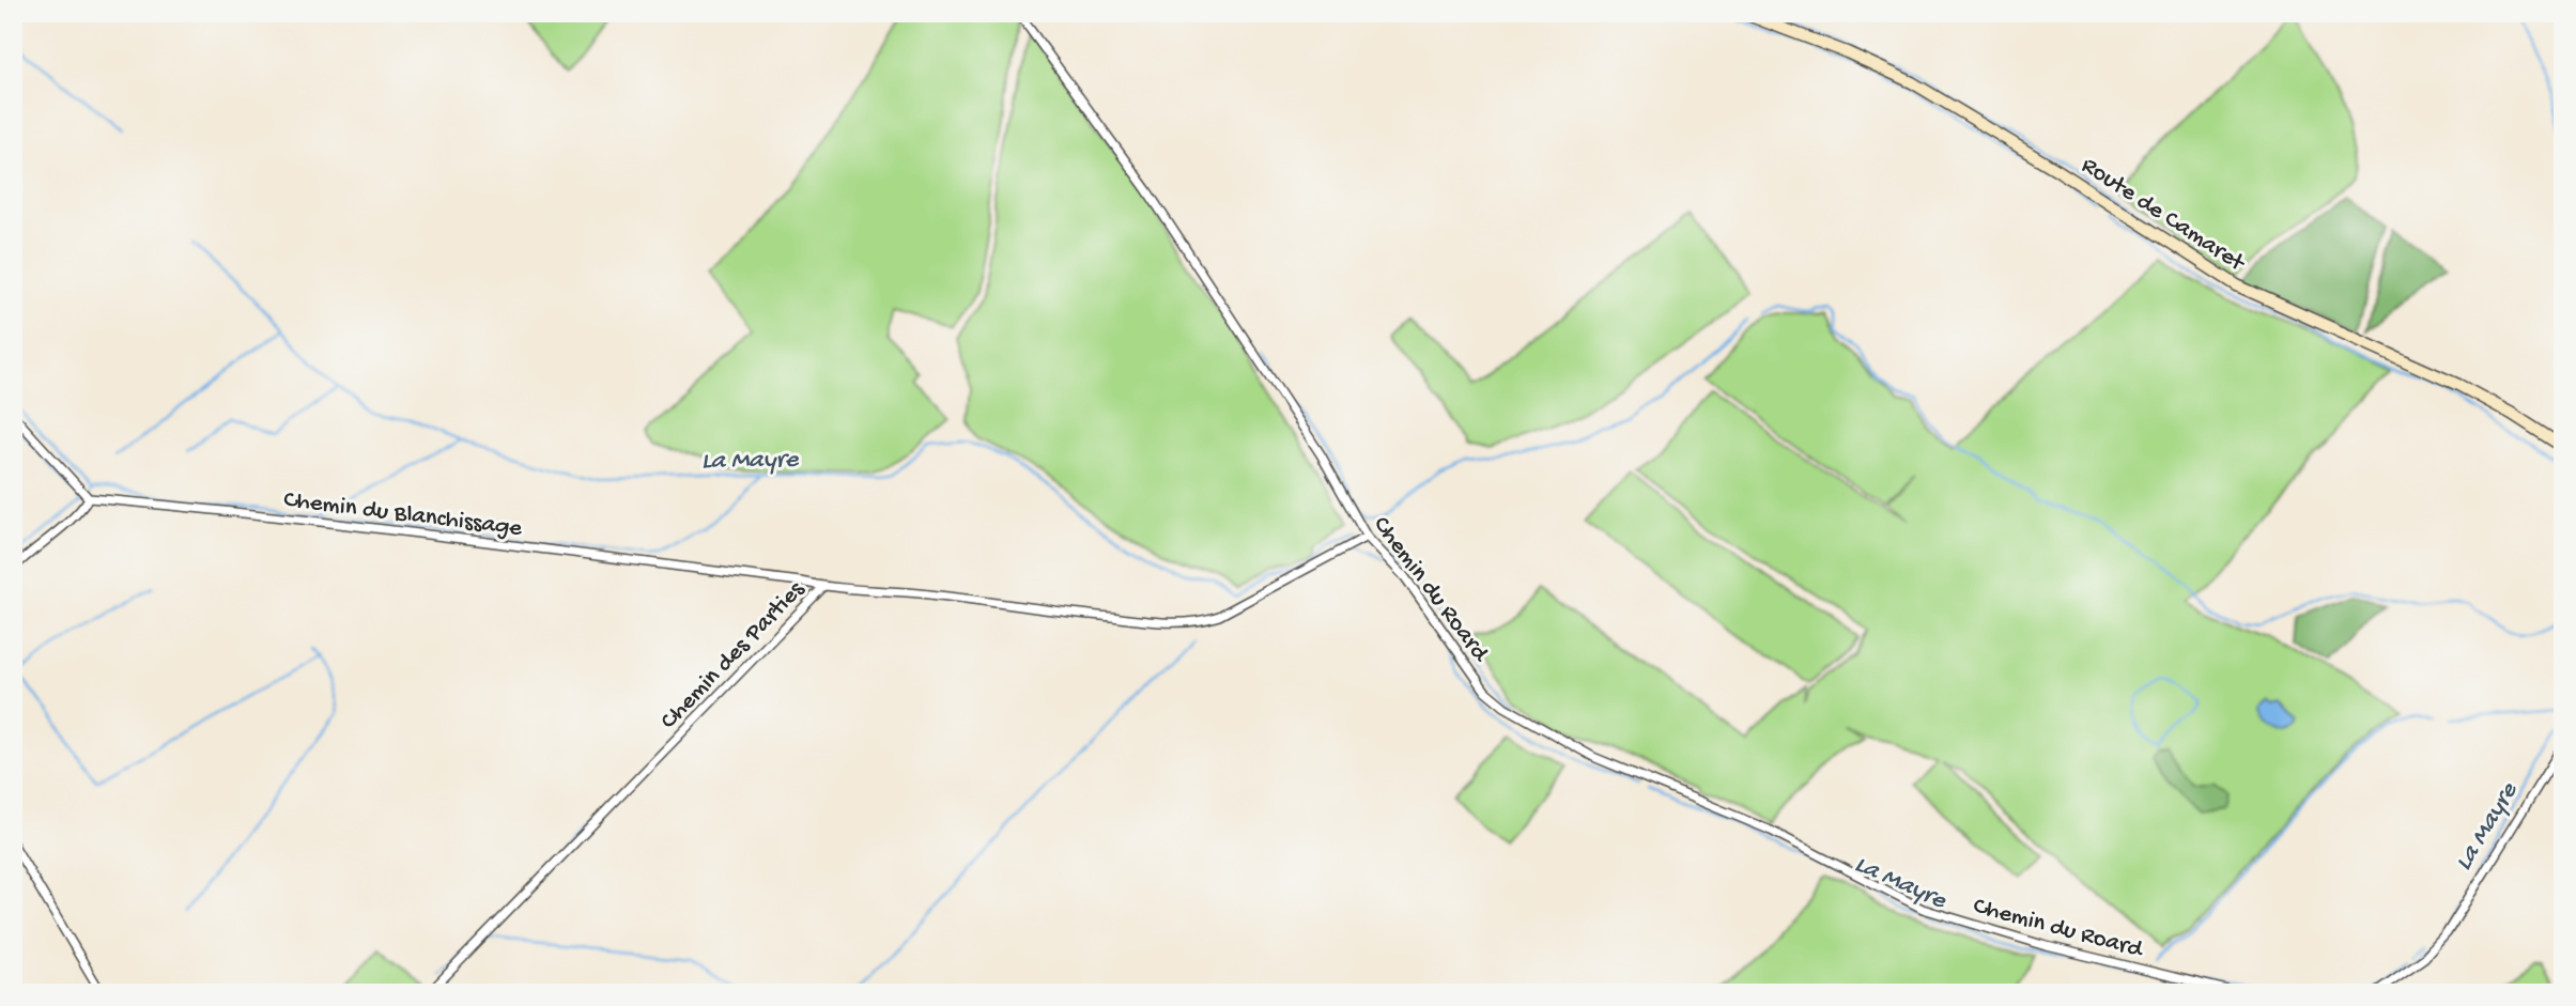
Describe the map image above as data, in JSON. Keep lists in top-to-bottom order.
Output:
{
  "streets": {
    "main road": ["Route de Camaret"],
    "street": ["Chemin du Blanchissage", "Chemin du Roard", "Chemin des Parties"]
  },
  "crossings": [
    ["Chemin du Blanchissage", "Chemin des Parties"],
    ["Chemin du Roard", "Chemin des Parties"]
  ],
  "water": ["La Mayre"]
}
